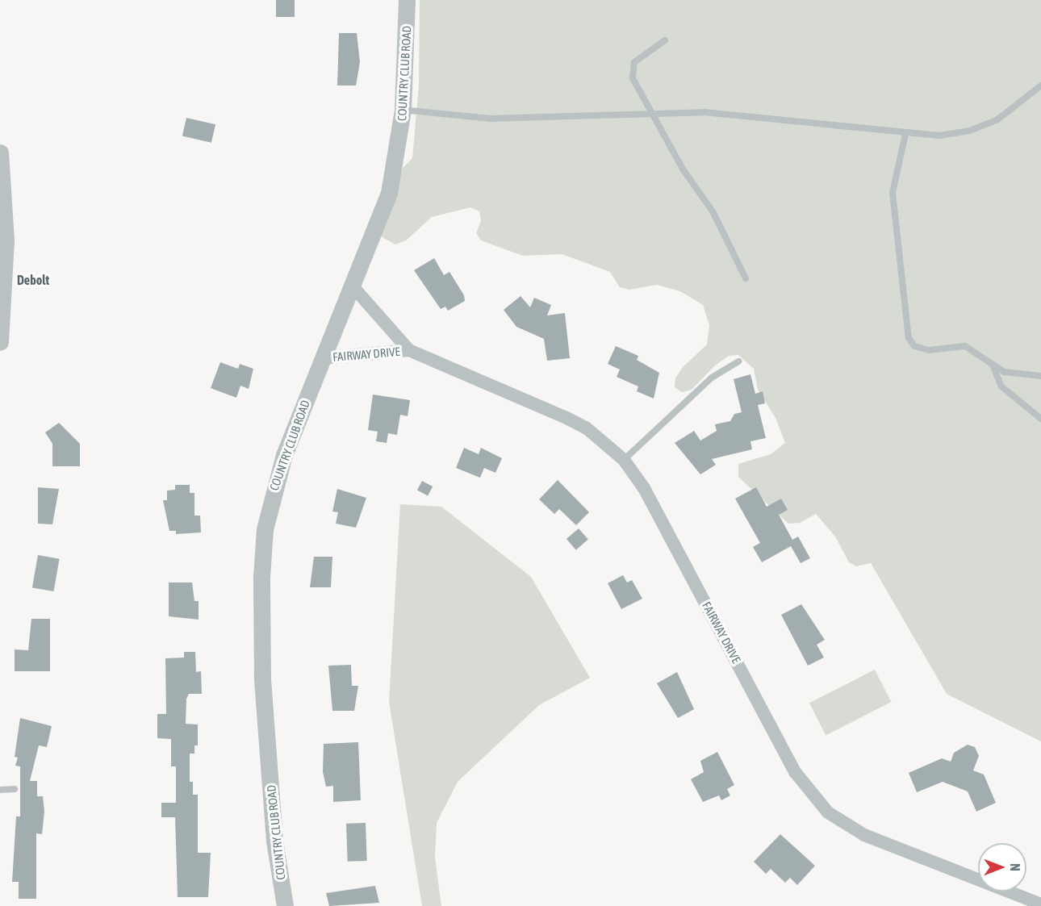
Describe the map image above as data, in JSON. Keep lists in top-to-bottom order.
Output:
{
  "streets": {
    "street": ["COUNTRY CLUB ROAD", "FAIRWAY DRIVE"]
  },
  "crossings": [
    ["COUNTRY CLUB ROAD", "FAIRWAY DRIVE"]
  ],
  "districts": ["Debolt"],
  "north": "right"
}
